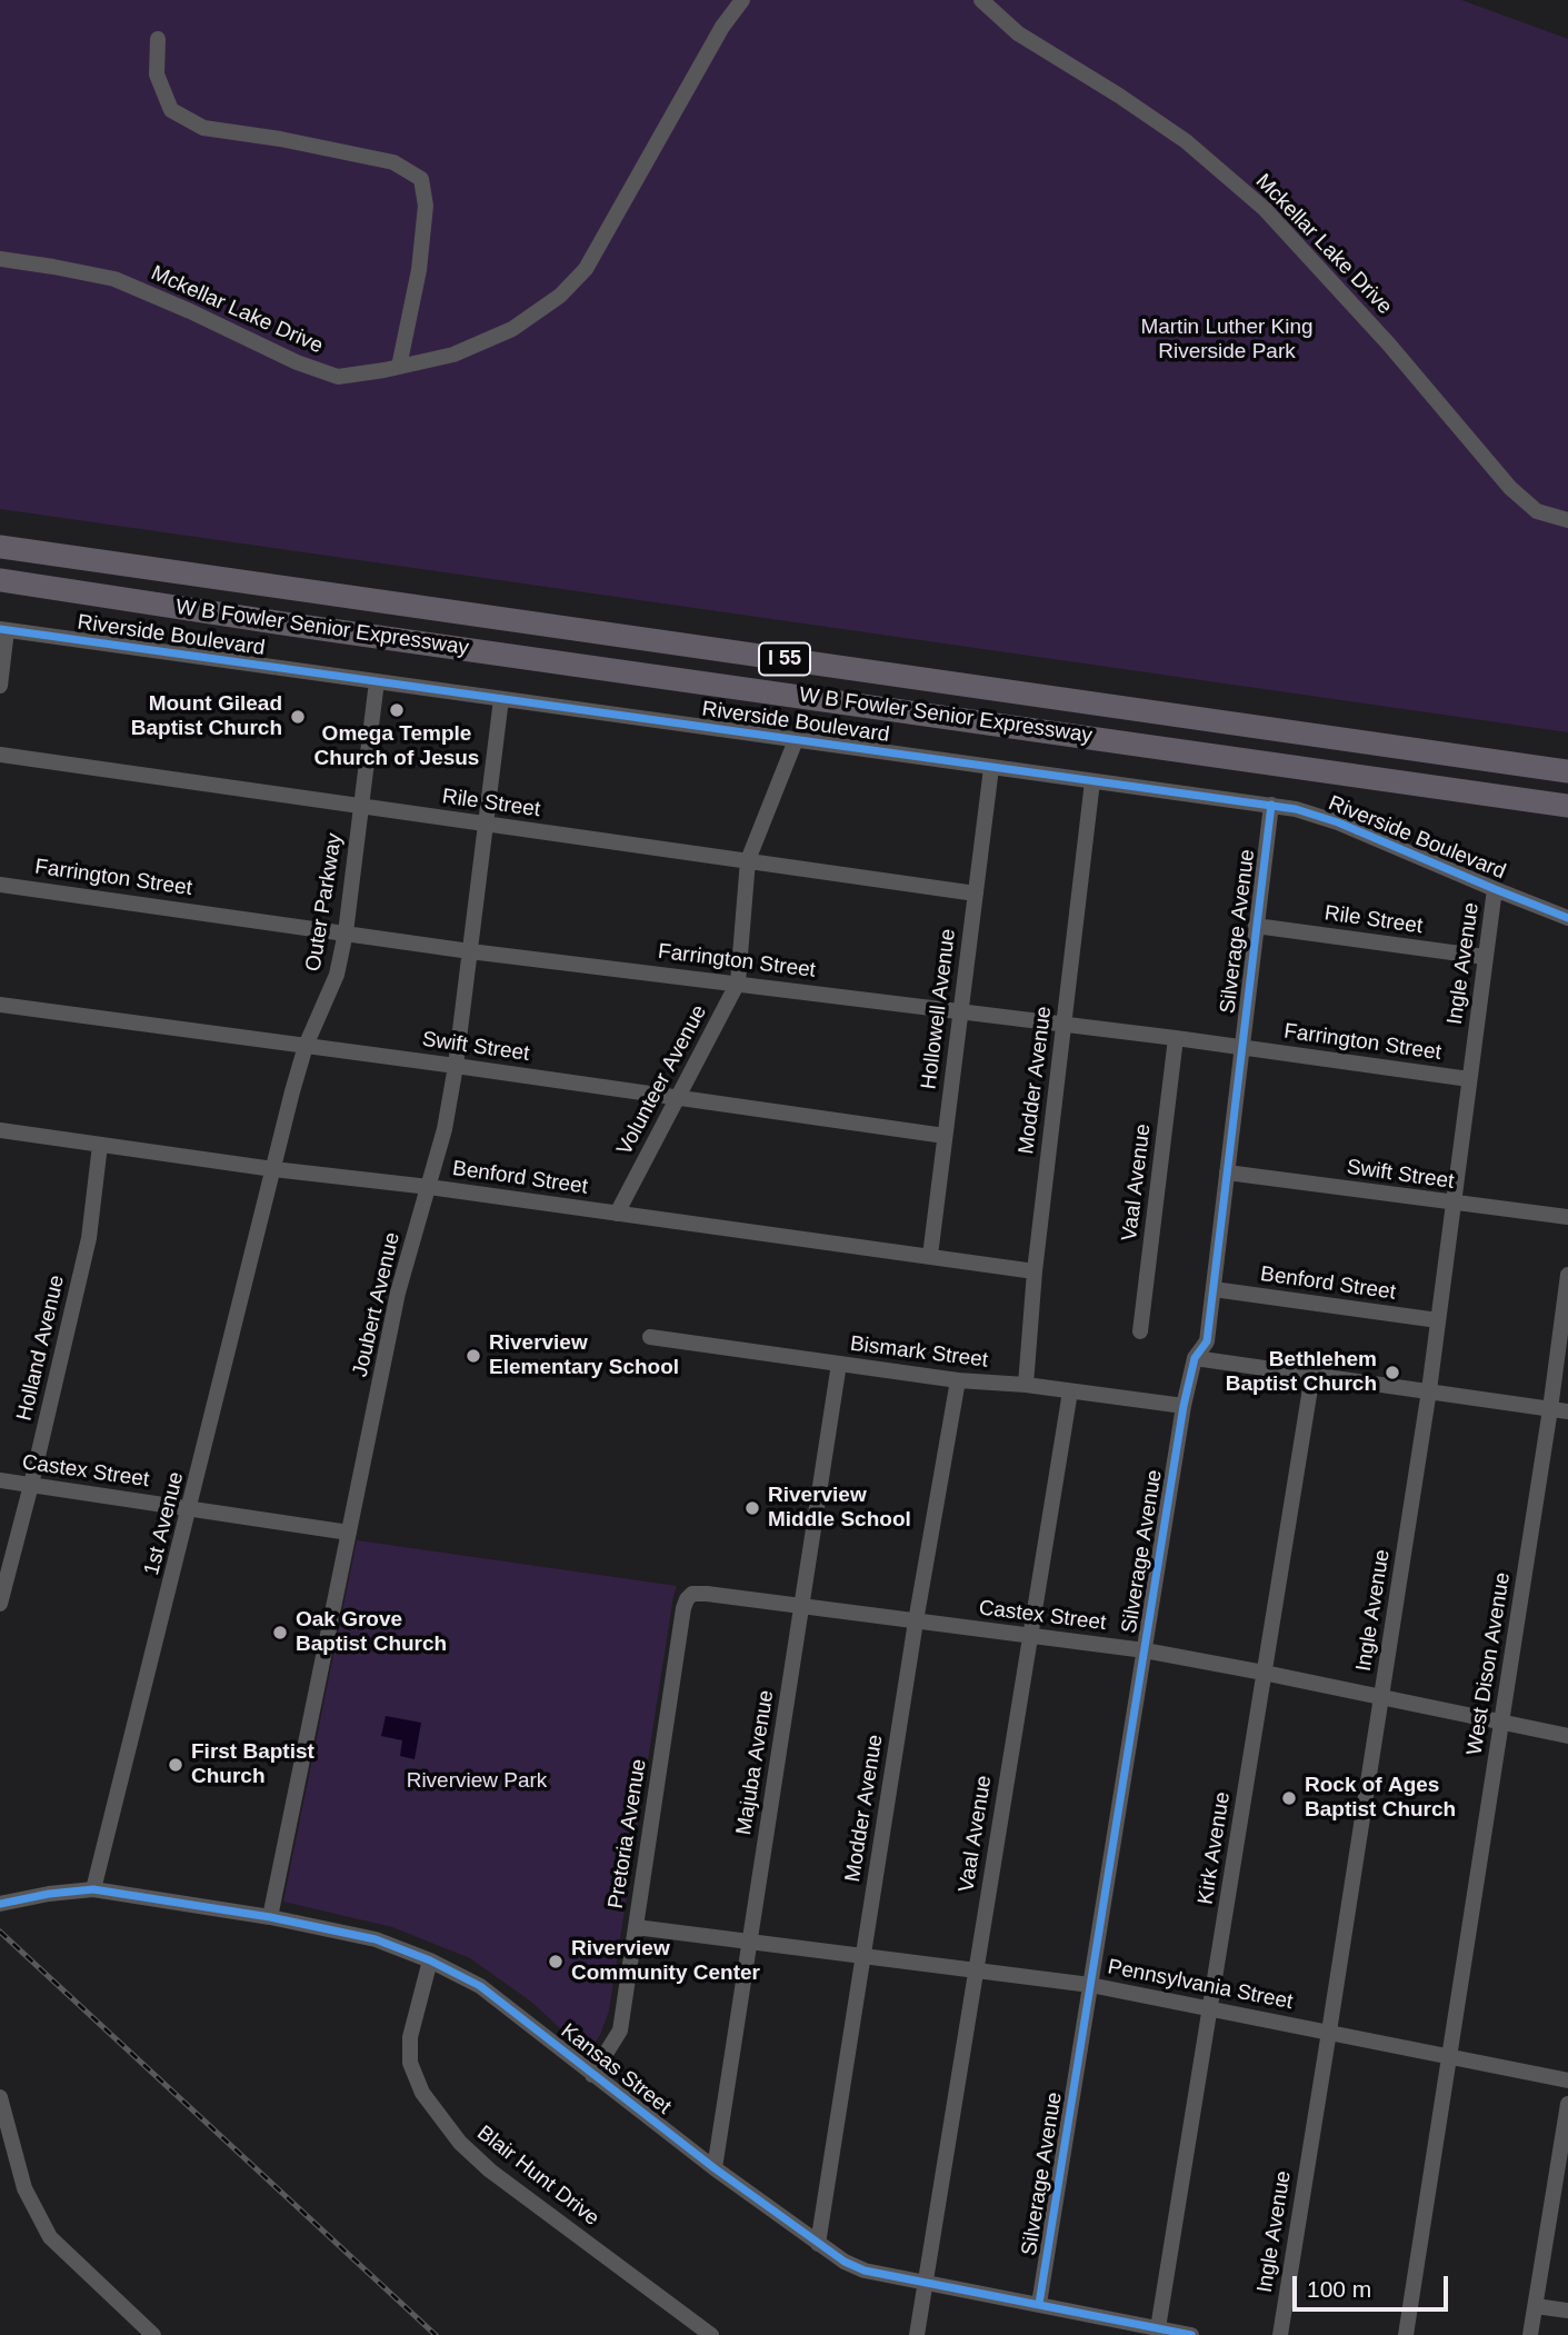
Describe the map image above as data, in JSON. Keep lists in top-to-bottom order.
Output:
{
  "streets": {
    "highway": ["W B Fowler Senior Expressway", "I 55"],
    "street": [
      "Mckellar Lake Drive",
      "Riverside Boulevard",
      "Rile Street",
      "Farrington Street",
      "Outer Parkway",
      "Silverage Avenue",
      "Ingle Avenue",
      "Hollowell Avenue",
      "Swift Street",
      "Volunteer Avenue",
      "Modder Avenue",
      "Benford Street",
      "Vaal Avenue",
      "Joubert Avenue",
      "Holland Avenue",
      "Bismark Street",
      "Castex Street",
      "1st Avenue",
      "West Dison Avenue",
      "Majuba Avenue",
      "Pretoria Avenue",
      "Kirk Avenue",
      "Pennsylvania Street",
      "Kansas Street",
      "Blair Hunt Drive"
    ]
  },
  "crossings": [
    ["Riverside Boulevard", "Outer Parkway"],
    ["Riverside Boulevard", "Silverage Avenue"],
    ["Riverside Boulevard", "Ingle Avenue"],
    ["Riverside Boulevard", "Hollowell Avenue"],
    ["Riverside Boulevard", "Volunteer Avenue"],
    ["Riverside Boulevard", "Modder Avenue"],
    ["Riverside Boulevard", "Joubert Avenue"],
    ["Rile Street", "Outer Parkway"],
    ["Rile Street", "Silverage Avenue"],
    ["Rile Street", "Ingle Avenue"],
    ["Rile Street", "Hollowell Avenue"],
    ["Rile Street", "Volunteer Avenue"],
    ["Rile Street", "Joubert Avenue"],
    ["Farrington Street", "Outer Parkway"],
    ["Farrington Street", "Silverage Avenue"],
    ["Farrington Street", "Ingle Avenue"],
    ["Farrington Street", "Hollowell Avenue"],
    ["Farrington Street", "Volunteer Avenue"],
    ["Farrington Street", "Modder Avenue"],
    ["Farrington Street", "Vaal Avenue"],
    ["Farrington Street", "Joubert Avenue"],
    ["Outer Parkway", "Swift Street"],
    ["Outer Parkway", "Benford Street"],
    ["Outer Parkway", "1st Avenue"],
    ["Silverage Avenue", "Swift Street"],
    ["Silverage Avenue", "Benford Street"],
    ["Silverage Avenue", "Bismark Street"],
    ["Silverage Avenue", "Castex Street"],
    ["Silverage Avenue", "Pennsylvania Street"],
    ["Silverage Avenue", "Kansas Street"],
    ["Ingle Avenue", "Swift Street"],
    ["Ingle Avenue", "Benford Street"],
    ["Ingle Avenue", "Castex Street"],
    ["Ingle Avenue", "Pennsylvania Street"],
    ["Hollowell Avenue", "Swift Street"],
    ["Hollowell Avenue", "Benford Street"],
    ["Swift Street", "Volunteer Avenue"],
    ["Swift Street", "Joubert Avenue"],
    ["Volunteer Avenue", "Benford Street"],
    ["Modder Avenue", "Benford Street"],
    ["Modder Avenue", "Bismark Street"],
    ["Modder Avenue", "Castex Street"],
    ["Modder Avenue", "Pennsylvania Street"],
    ["Modder Avenue", "Kansas Street"],
    ["Benford Street", "Joubert Avenue"],
    ["Benford Street", "Holland Avenue"],
    ["Benford Street", "1st Avenue"],
    ["Vaal Avenue", "Bismark Street"],
    ["Vaal Avenue", "Castex Street"],
    ["Vaal Avenue", "Pennsylvania Street"],
    ["Vaal Avenue", "Kansas Street"],
    ["Joubert Avenue", "Castex Street"],
    ["Joubert Avenue", "Kansas Street"],
    ["Holland Avenue", "Castex Street"],
    ["Bismark Street", "Majuba Avenue"],
    ["Castex Street", "1st Avenue"],
    ["Castex Street", "West Dison Avenue"],
    ["Castex Street", "Majuba Avenue"],
    ["Castex Street", "Pretoria Avenue"],
    ["Castex Street", "Kirk Avenue"],
    ["1st Avenue", "Kansas Street"],
    ["West Dison Avenue", "Pennsylvania Street"],
    ["Majuba Avenue", "Pennsylvania Street"],
    ["Majuba Avenue", "Kansas Street"],
    ["Pretoria Avenue", "Pennsylvania Street"],
    ["Pretoria Avenue", "Kansas Street"],
    ["Kirk Avenue", "Pennsylvania Street"],
    ["Kirk Avenue", "Kansas Street"],
    ["Kansas Street", "Blair Hunt Drive"]
  ],
  "parks": ["Martin Luther King Riverside Park", "Riverview Park"],
  "places": [
    "Omega Temple Church of Jesus",
    "Mount Gilead Baptist Church",
    "Riverview Elementary School",
    "Bethlehem Baptist Church",
    "Riverview Middle School",
    "Oak Grove Baptist Church",
    "First Baptist Church",
    "Rock of Ages Baptist Church",
    "Riverview Community Center"
  ],
  "scale_bar": "100 m"
}
